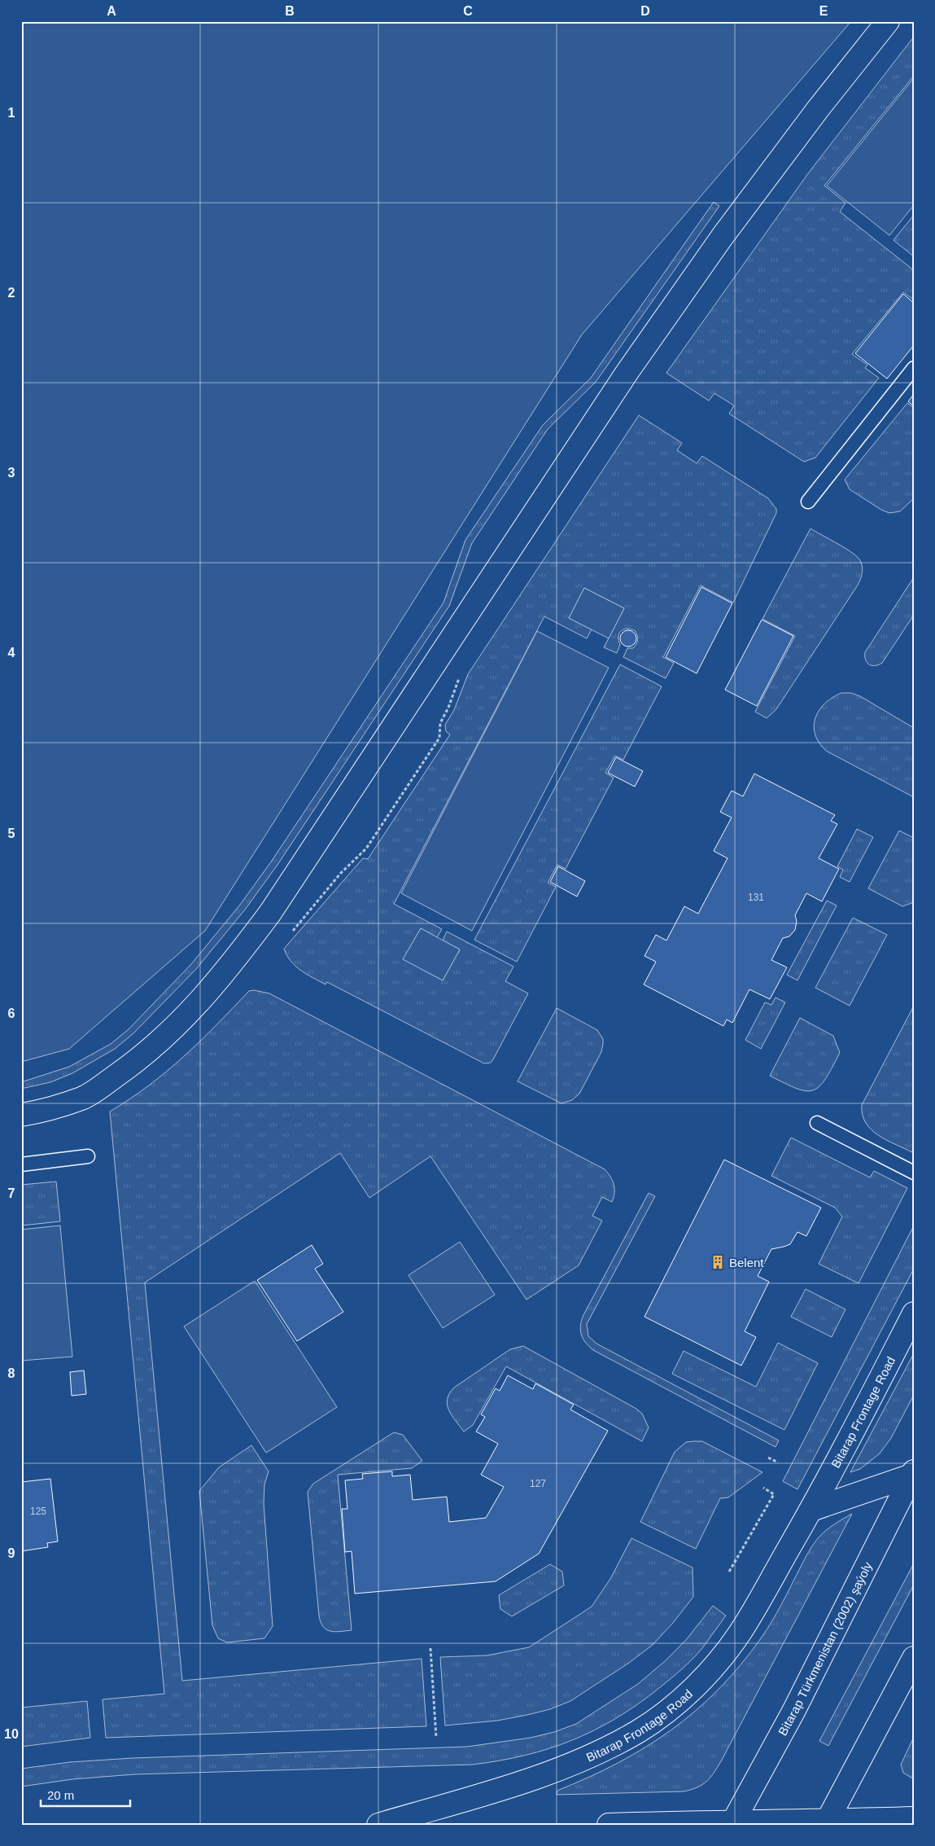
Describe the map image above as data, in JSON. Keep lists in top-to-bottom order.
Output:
{
  "streets": {
    "street": ["Bitarap Frontage Road", "Bitarap Türkmenistan (2002) şaýoly"]
  },
  "places": {
    "building": ["Belent"]
  },
  "house_numbers": ["131", "127", "125"],
  "scale_bar": "20 m",
  "grid": {
    "columns": [
      "A",
      "B",
      "C",
      "D",
      "E"
    ],
    "rows": [
      "1",
      "2",
      "3",
      "4",
      "5",
      "6",
      "7",
      "8",
      "9",
      "10"
    ]
  }
}
